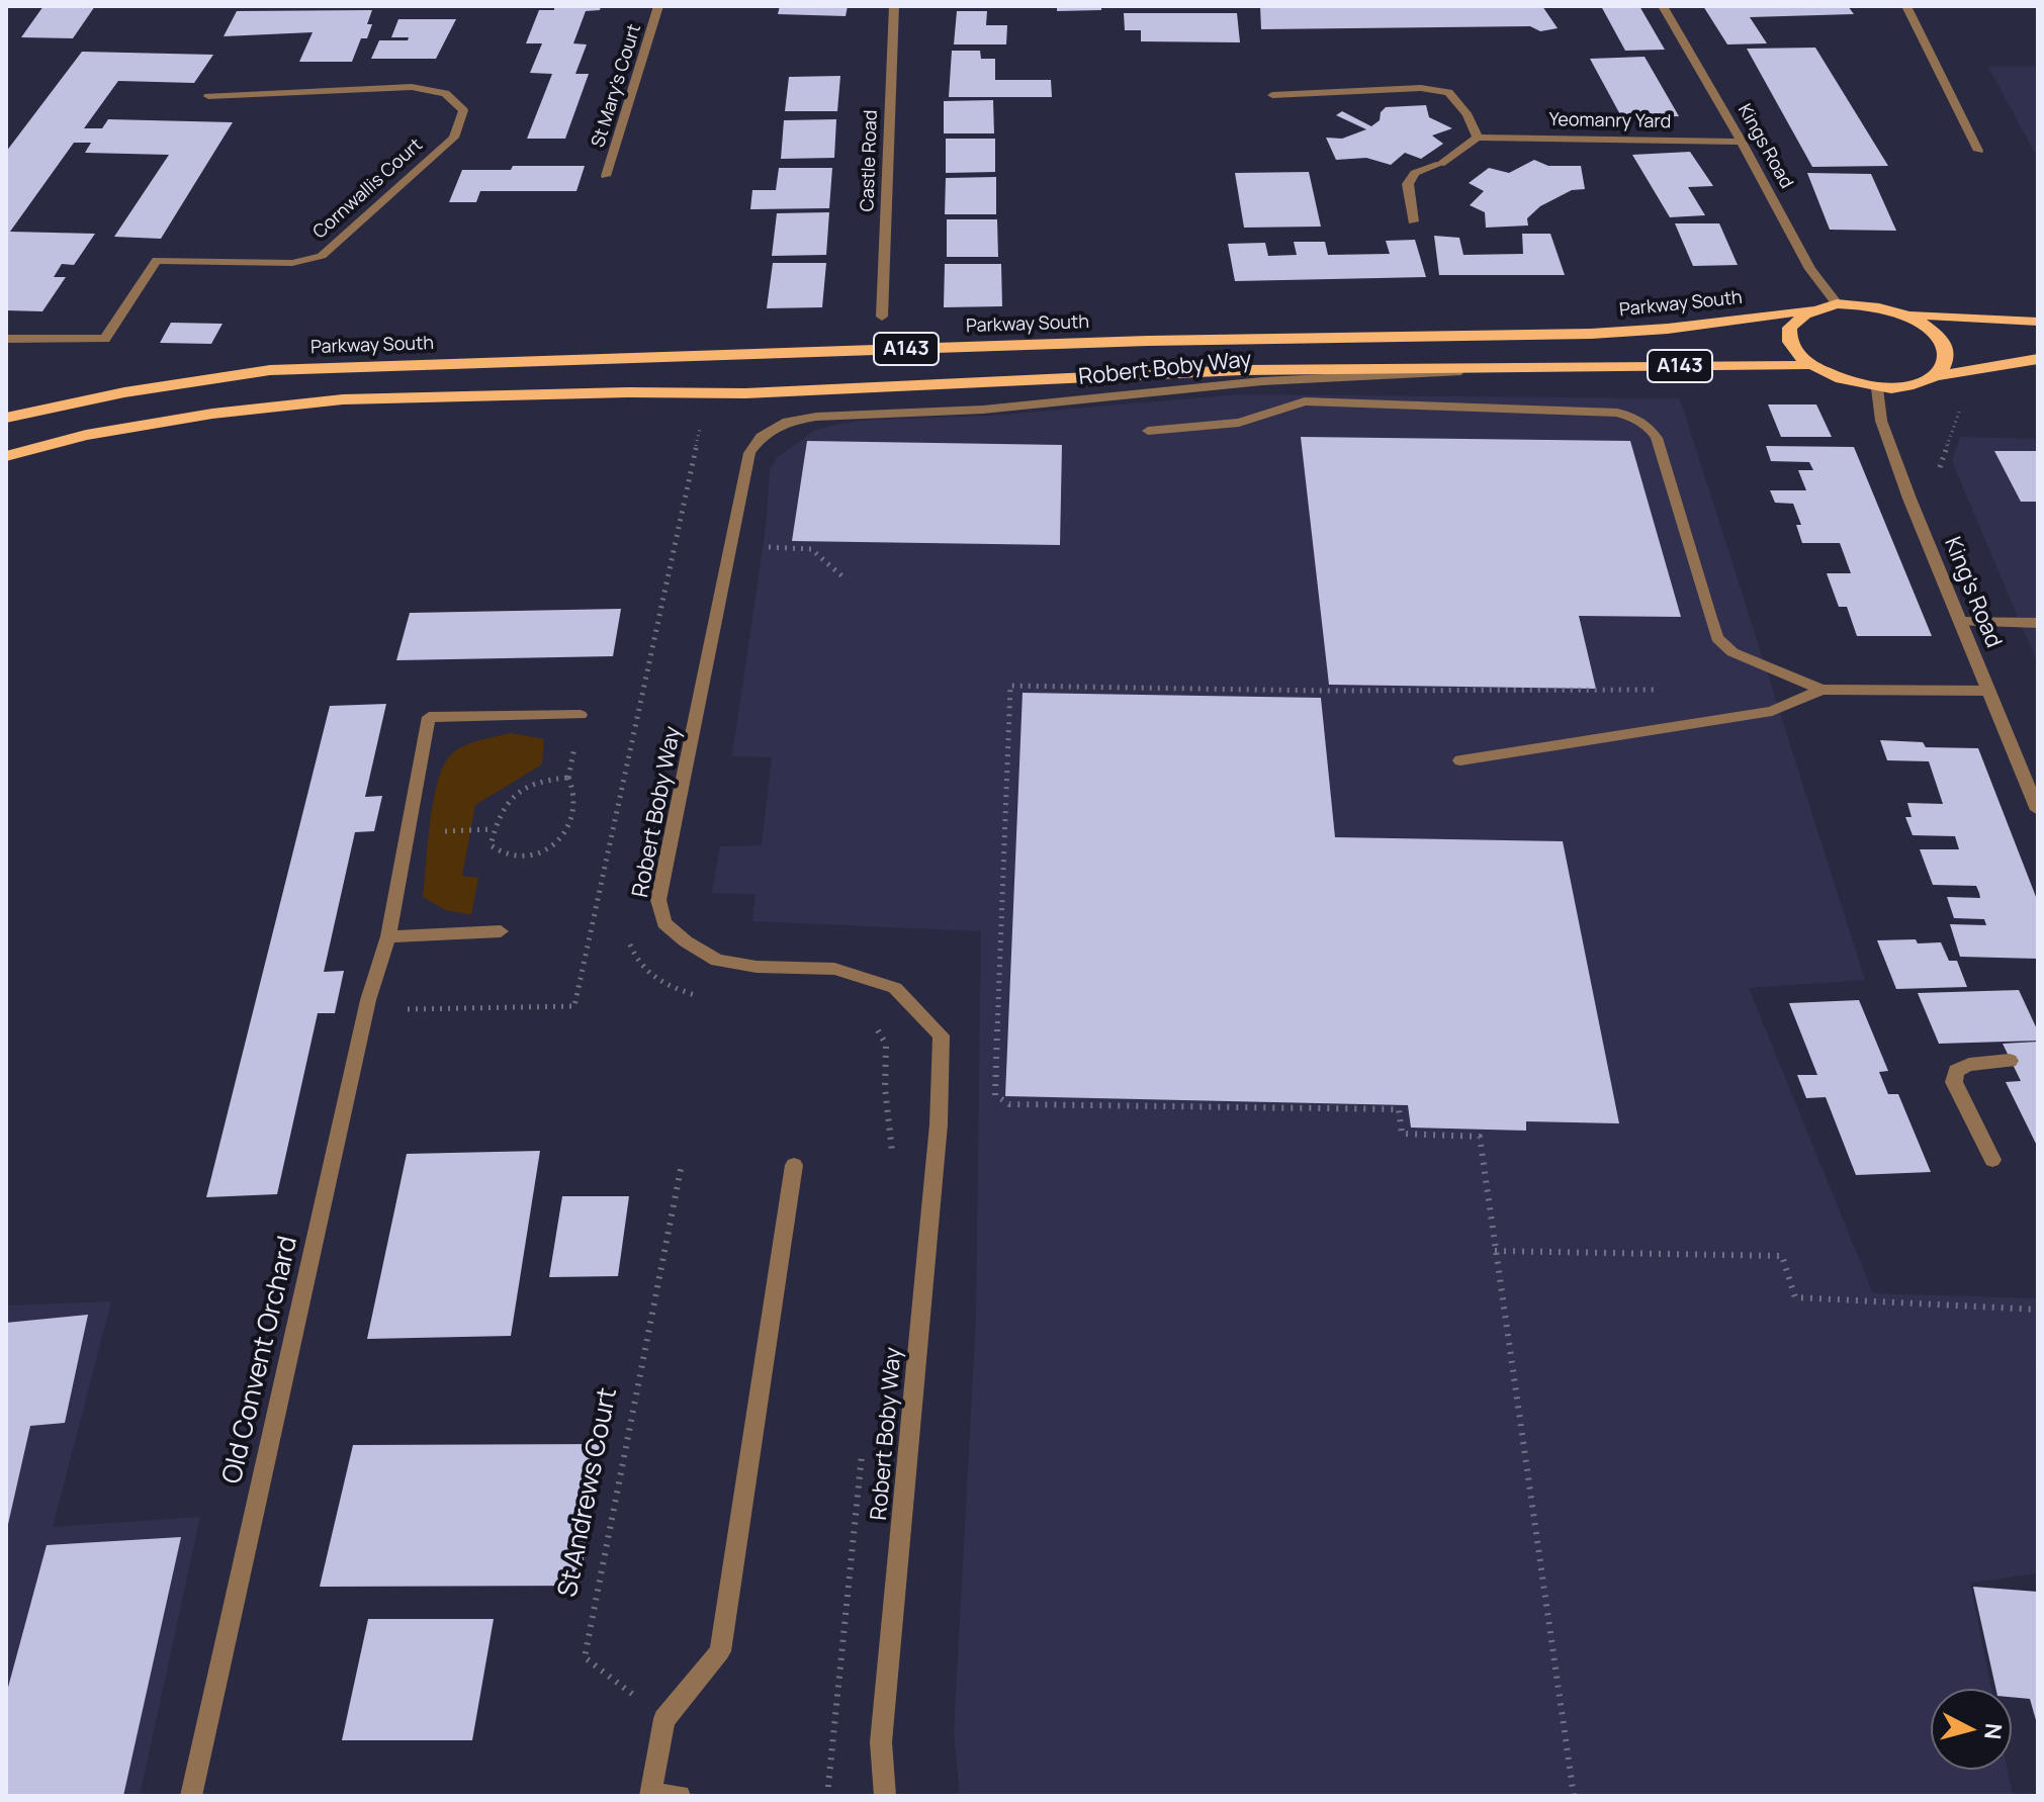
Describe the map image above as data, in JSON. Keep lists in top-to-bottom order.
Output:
{
  "streets": {
    "main road": ["Parkway South", "A143"],
    "street": [
      "St Mary's Court",
      "Yeomanry Yard",
      "Kings Road",
      "Castle Road",
      "Cornwallis Court",
      "Robert Boby Way",
      "King's Road",
      "Old Convent Orchard"
    ],
    "path": ["St Andrews Court"]
  },
  "crossings": [
    ["Yeomanry Yard", "Kings Road"],
    ["Kings Road", "Parkway South"],
    ["A143", "Robert Boby Way"]
  ],
  "north": "right"
}
